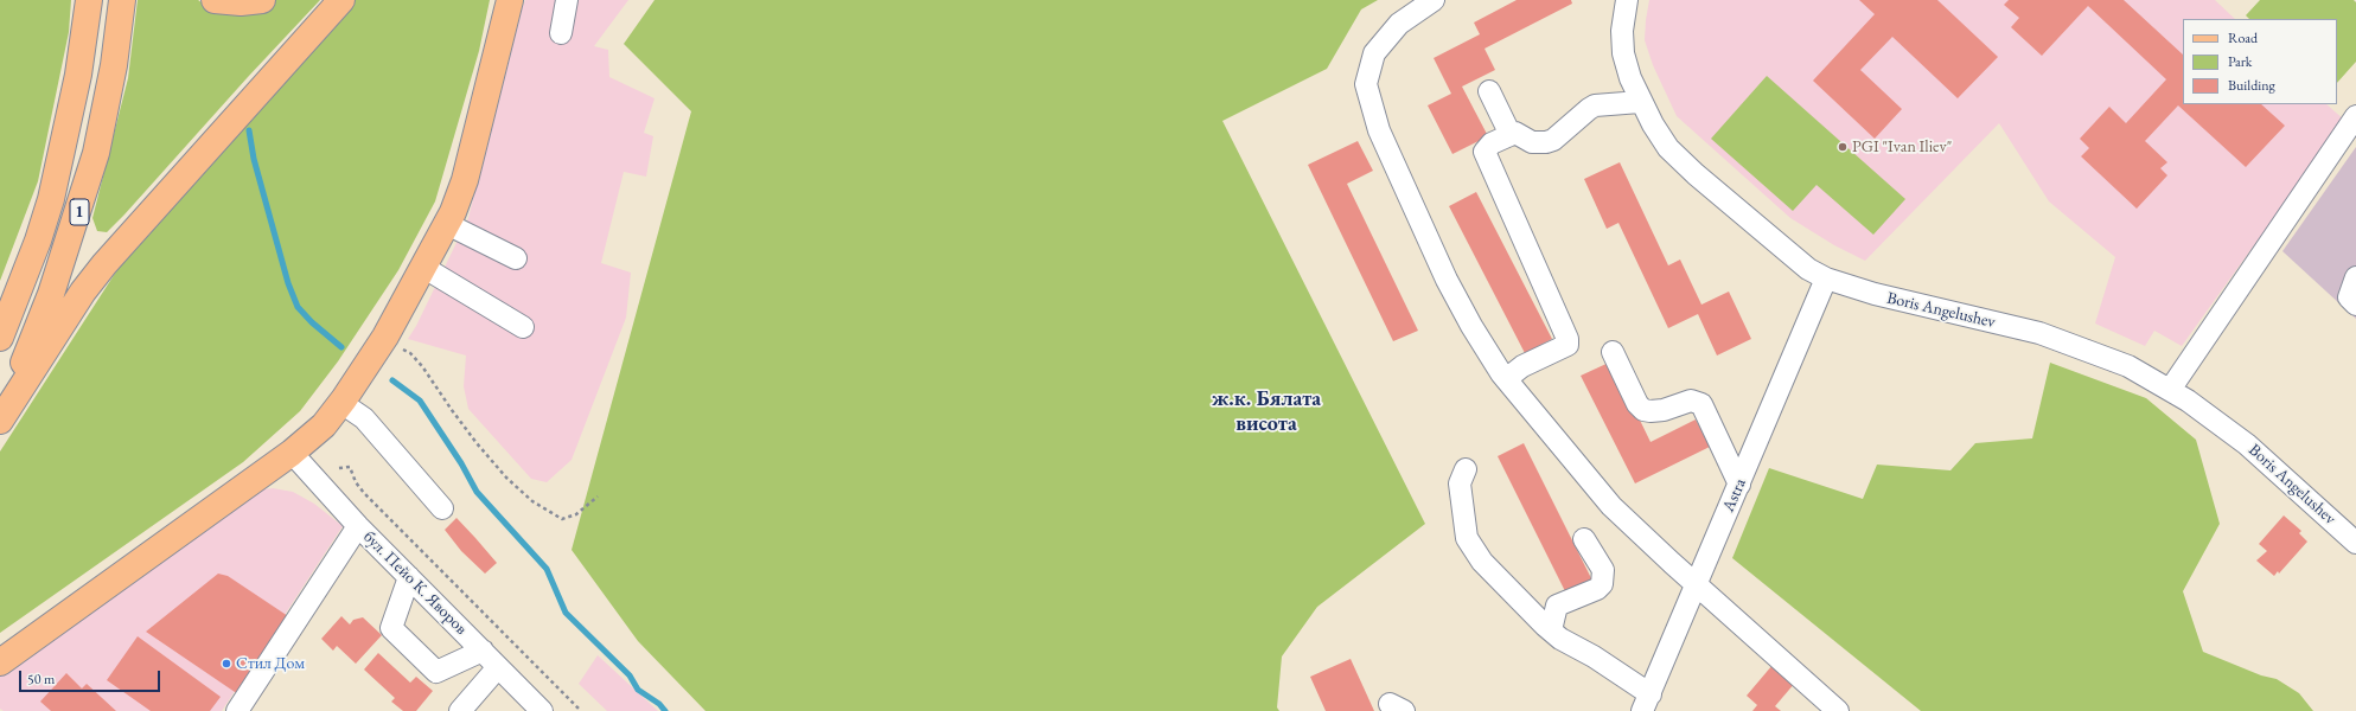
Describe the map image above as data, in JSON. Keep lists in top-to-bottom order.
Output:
{
  "streets": {
    "main road": ["1"],
    "street": ["Boris Angelushev", "Astra", "бул. Пейо К. Яворов"]
  },
  "crossings": [
    ["Boris Angelushev", "Astra"]
  ],
  "districts": ["ж.к. Бялата висота"],
  "places": ["PGI \"Ivan Iliev\"", "Стил Дом"],
  "legend": ["Road", "Park", "Building"],
  "scale_bar": "50 m"
}
